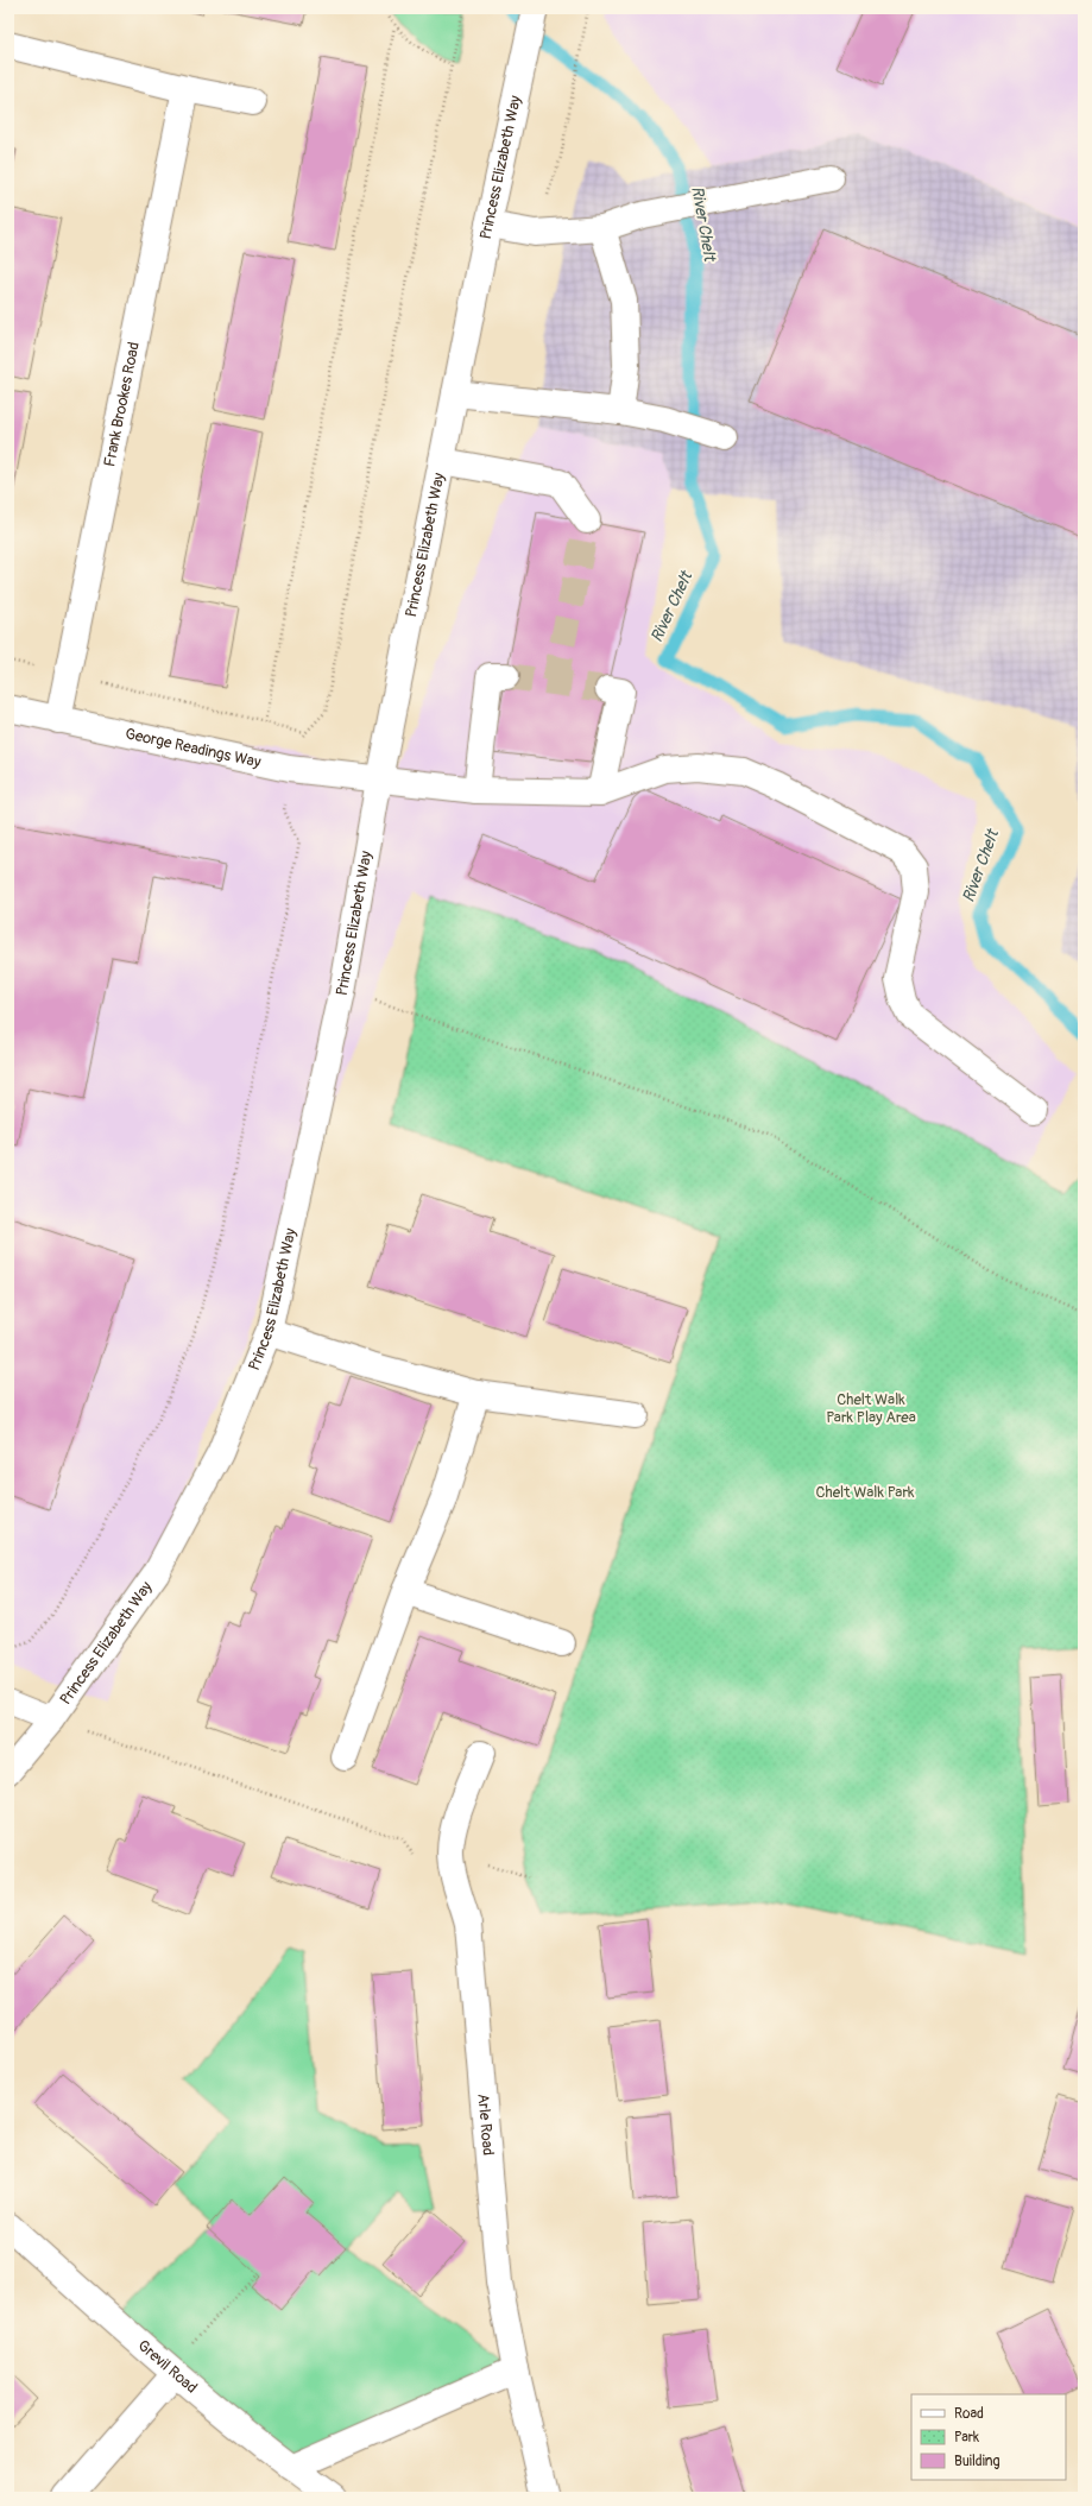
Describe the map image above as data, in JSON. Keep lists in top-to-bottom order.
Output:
{
  "streets": {
    "street": [
      "Princess Elizabeth Way",
      "Frank Brookes Road",
      "George Readings Way",
      "Arle Road",
      "Grevil Road"
    ]
  },
  "crossings": [
    ["Princess Elizabeth Way", "George Readings Way"],
    ["Frank Brookes Road", "George Readings Way"]
  ],
  "water": ["River Chelt"],
  "parks": ["Chelt Walk Park Play Area", "Chelt Walk Park"],
  "legend": ["Road", "Park", "Building"]
}
